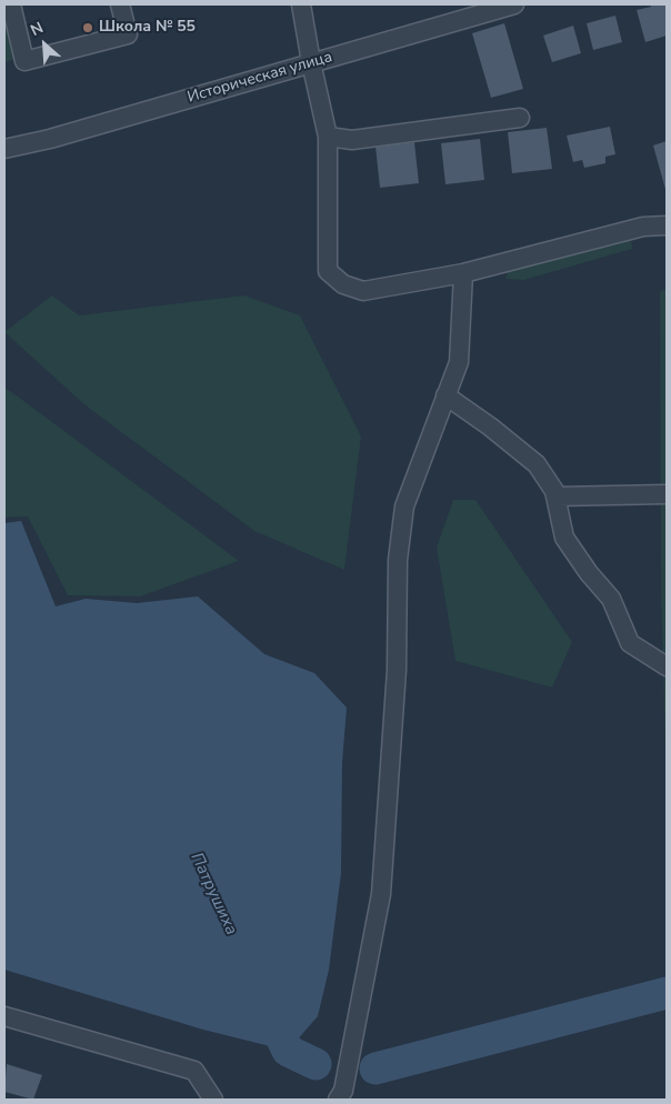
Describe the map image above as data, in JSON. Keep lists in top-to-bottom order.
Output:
{
  "streets": {
    "street": ["Историческая улица"]
  },
  "water": ["Патрушиха"],
  "places": ["Школа № 55"],
  "north": "top left"
}
